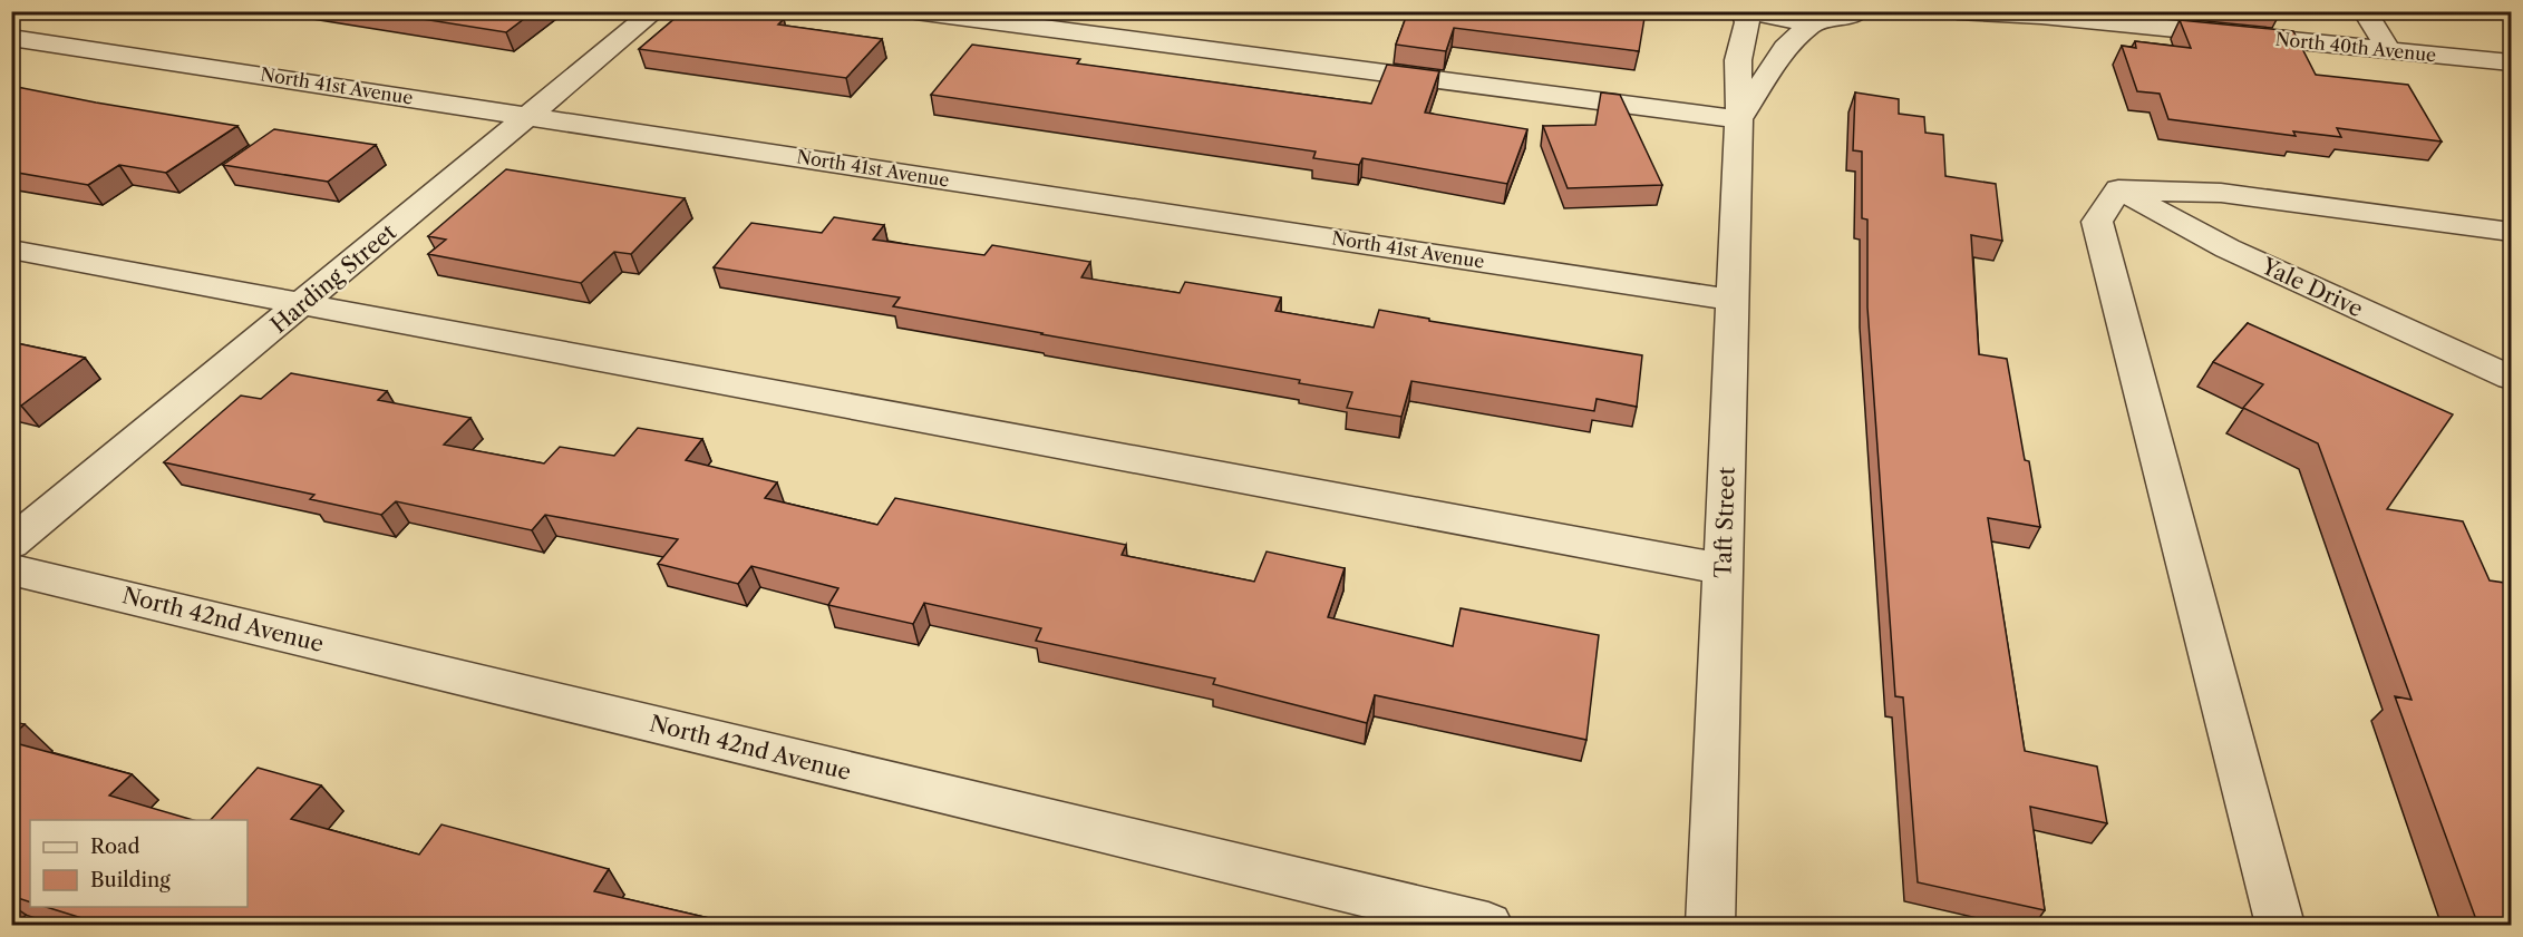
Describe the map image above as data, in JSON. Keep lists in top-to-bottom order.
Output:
{
  "streets": {
    "street": [
      "North 40th Avenue",
      "North 41st Avenue",
      "Harding Street",
      "Yale Drive",
      "Taft Street",
      "North 42nd Avenue"
    ]
  },
  "crossings": [
    ["North 41st Avenue", "Harding Street"],
    ["North 41st Avenue", "Taft Street"]
  ],
  "legend": ["Road", "Building"]
}
